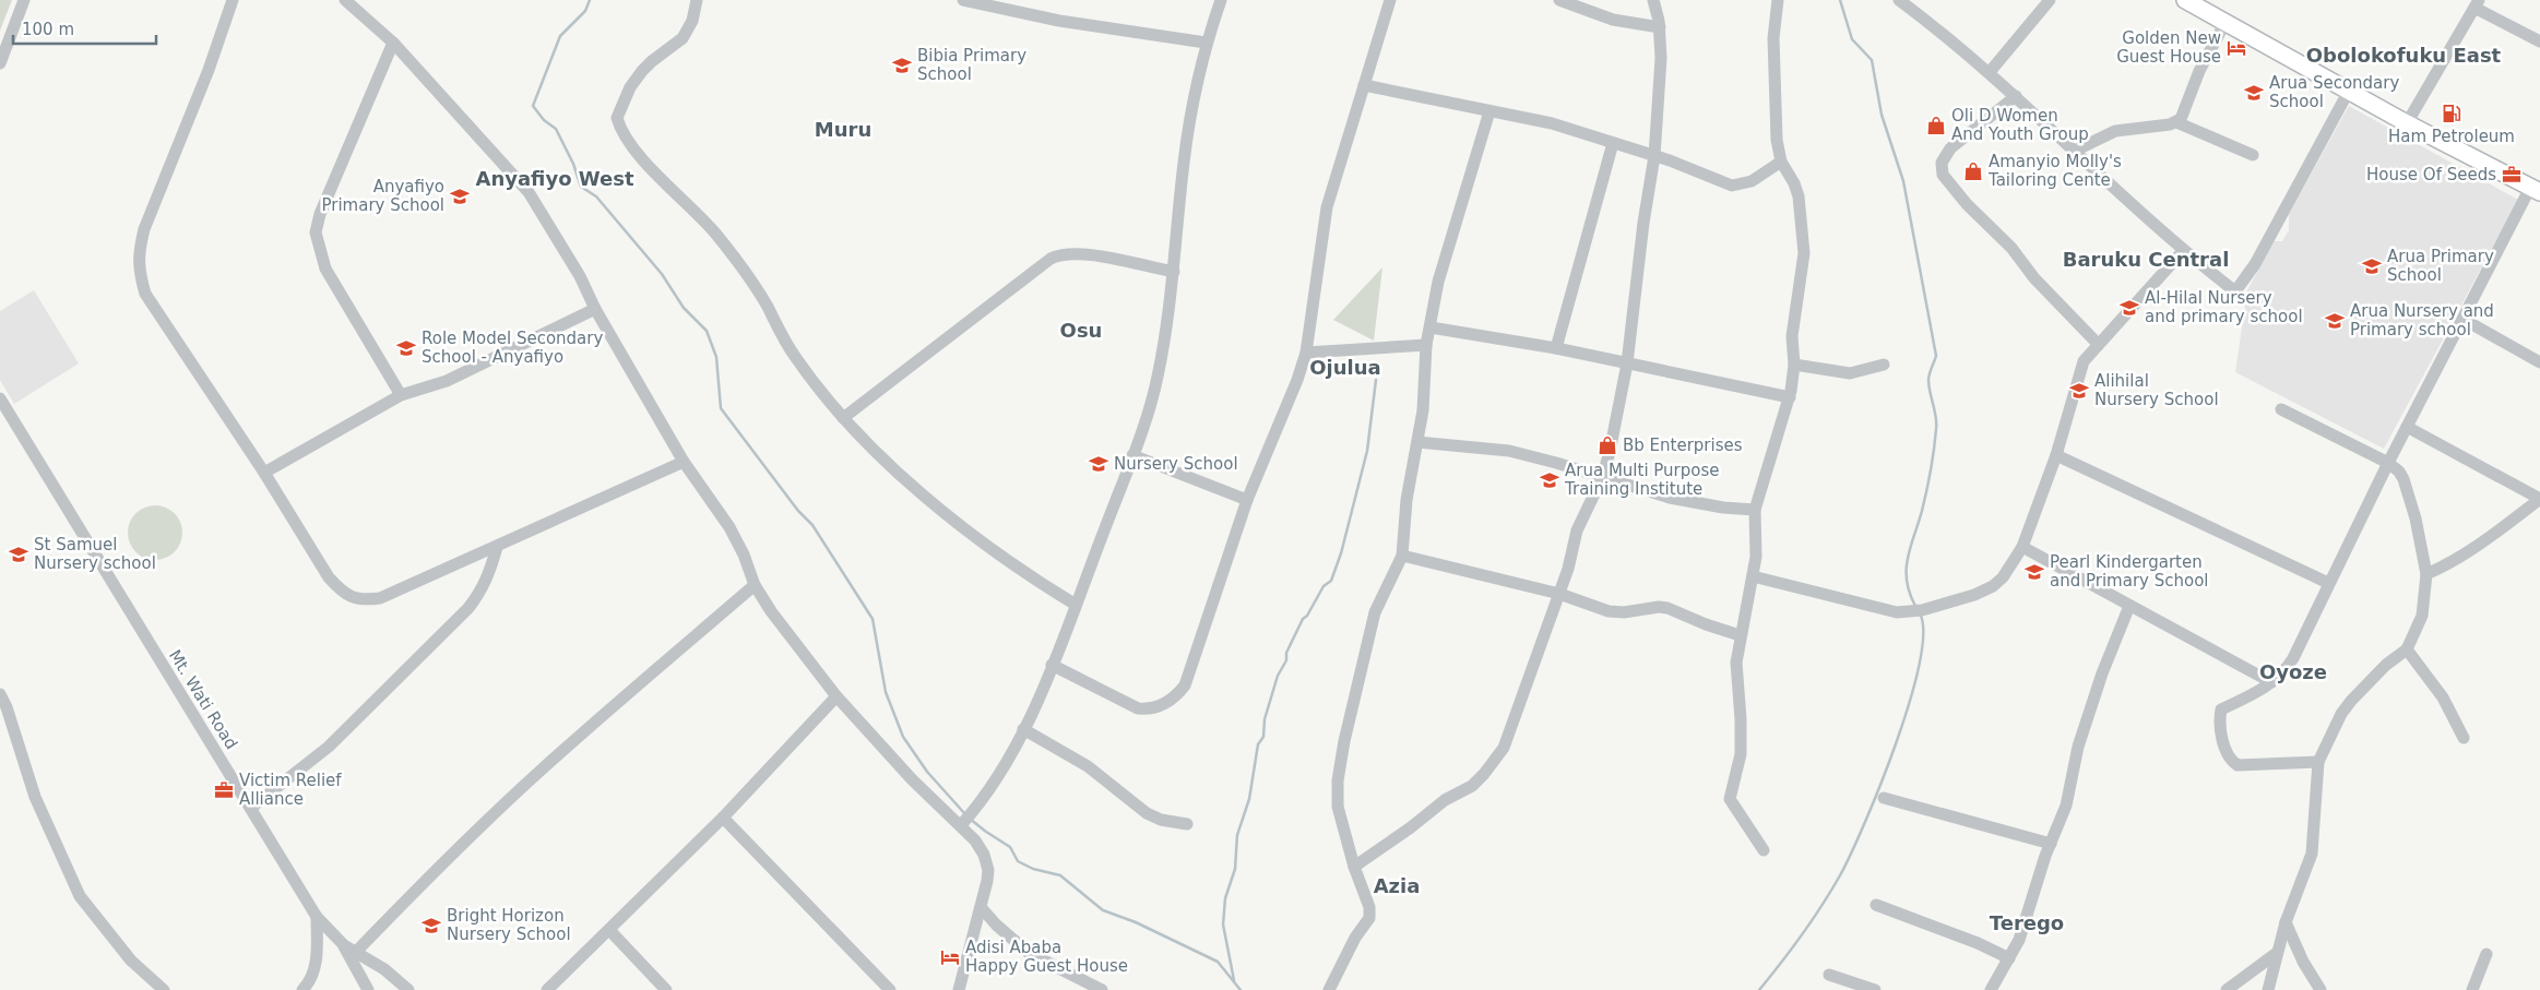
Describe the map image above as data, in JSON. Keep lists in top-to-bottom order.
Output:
{
  "streets": {
    "street": ["Mt. Wati Road"]
  },
  "districts": [
    "Obolokofuku East",
    "Muru",
    "Anyafiyo West",
    "Baruku Central",
    "Osu",
    "Ojulua",
    "Oyoze",
    "Azia",
    "Terego"
  ],
  "places": {
    "hotel": ["Golden New Guest House", "Adisi Ababa Happy Guest House"],
    "school or university": [
      "Bibia Primary School",
      "Arua Secondary School",
      "Anyafiyo Primary School",
      "Arua Primary School",
      "Al-Hilal Nursery and primary school",
      "Arua Nursery and Primary school",
      "Role Model Secondary School - Anyafiyo",
      "Alihilal Nursery School",
      "Nursery School",
      "Arua Multi Purpose Training Institute",
      "St Samuel Nursery school",
      "Pearl Kindergarten and Primary School",
      "Bright Horizon Nursery School"
    ],
    "fuel station": ["Ham Petroleum"],
    "shop": ["Oli D Women And Youth Group", "Amanyio Molly's Tailoring Cente", "Bb Enterprises"],
    "office": ["House Of Seeds", "Victim Relief Alliance"]
  },
  "scale_bar": "100 m"
}
